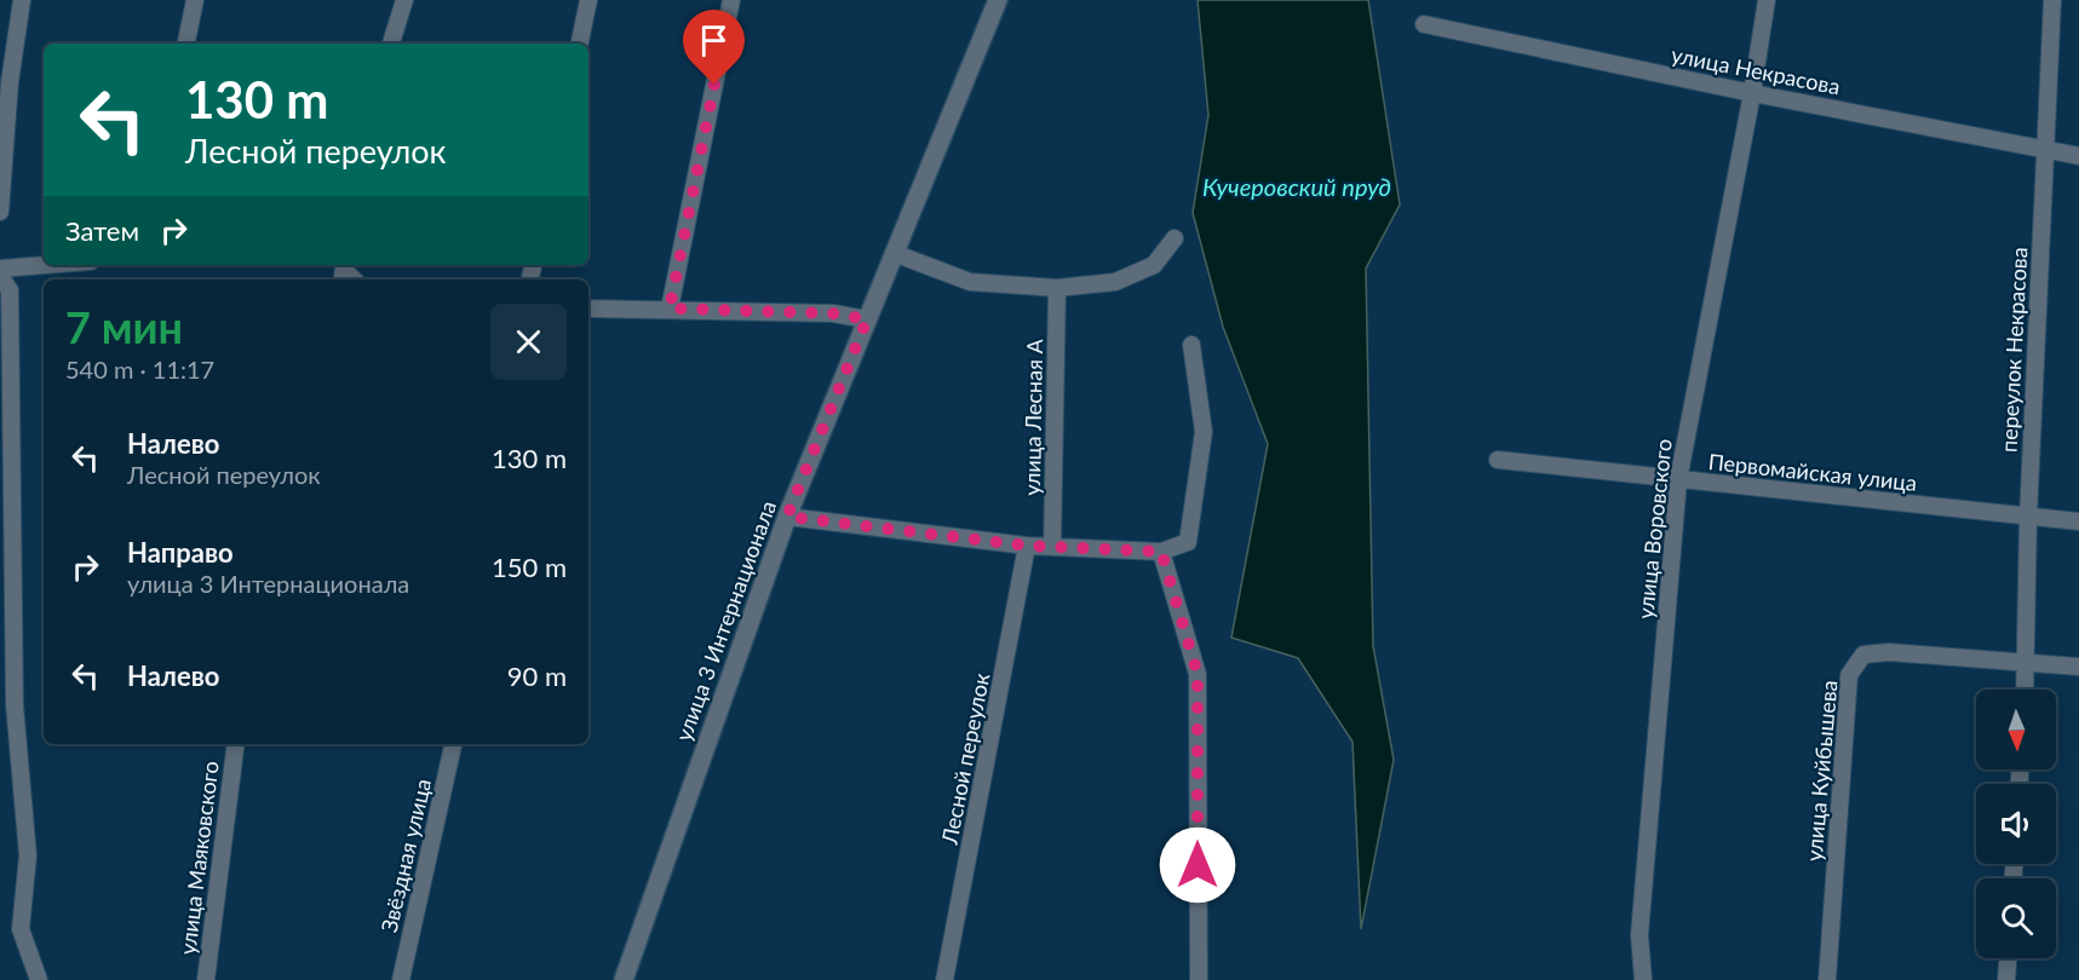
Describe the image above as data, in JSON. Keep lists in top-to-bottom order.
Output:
{
  "streets": {
    "street": [
      "улица Некрасова",
      "переулок Некрасова",
      "улица Лесная А",
      "Первомайская улица",
      "улица Воровского",
      "улица 3 Интернационала",
      "Лесной переулок",
      "улица Куйбышева",
      "Звёздная улица",
      "улица Маяковского"
    ]
  },
  "crossings": [
    ["улица Некрасова", "переулок Некрасова"],
    ["улица Некрасова", "улица Воровского"],
    ["переулок Некрасова", "Первомайская улица"],
    ["переулок Некрасова", "улица Куйбышева"],
    ["Первомайская улица", "улица Воровского"]
  ],
  "water": ["Кучеровский пруд"],
  "north": "bottom",
  "page": {
    "turn": ["130 m", "Лесной переулок"],
    "then": "Затем",
    "heading": ["7 мин", "540 m · 11:17"],
    "list": [
      {
        "name": "Налево",
        "note": "Лесной переулок",
        "value": "130 m"
      },
      {
        "name": "Направо",
        "note": "улица 3 Интернационала",
        "value": "150 m"
      },
      {
        "name": "Налево",
        "value": "90 m"
      }
    ]
  }
}
